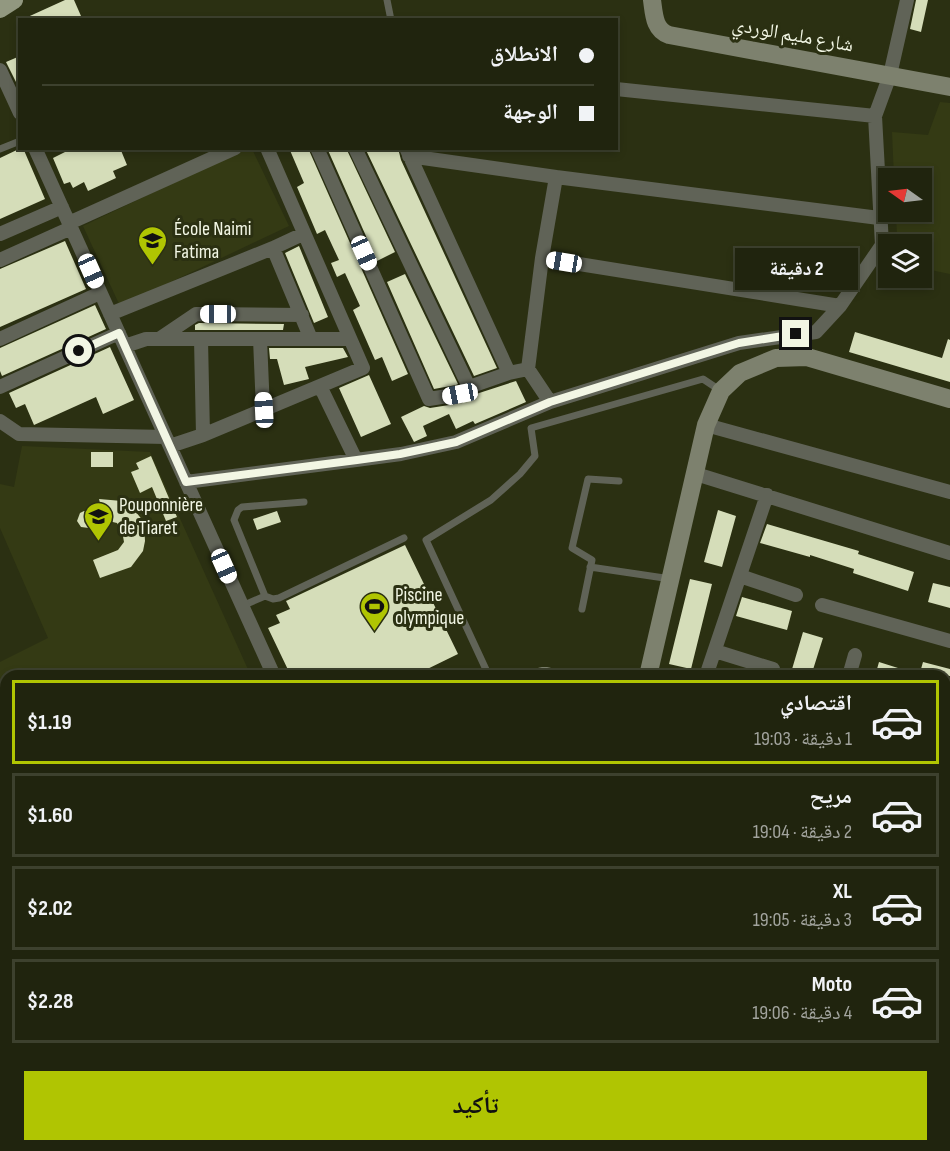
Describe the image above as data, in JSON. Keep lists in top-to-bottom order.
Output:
{
  "streets": {
    "street": ["شارع مليم الوردي"]
  },
  "places": {
    "school or university": ["École Naimi Fatima", "Pouponnière de Tiaret"],
    "sports": ["Piscine olympique"]
  },
  "north": "left",
  "page": {
    "banner": ["الانطلاق", "الوجهة"],
    "bubble": "2 دقيقة",
    "list": [
      {
        "name": "اقتصادي",
        "note": "1 دقيقة · 19:03",
        "value": "$1.19"
      },
      {
        "name": "مريح",
        "note": "2 دقيقة · 19:04",
        "value": "$1.60"
      },
      {
        "name": "XL",
        "note": "3 دقيقة · 19:05",
        "value": "$2.02"
      },
      {
        "name": "Moto",
        "note": "4 دقيقة · 19:06",
        "value": "$2.28"
      }
    ],
    "buttons": "تأكيد"
  }
}
